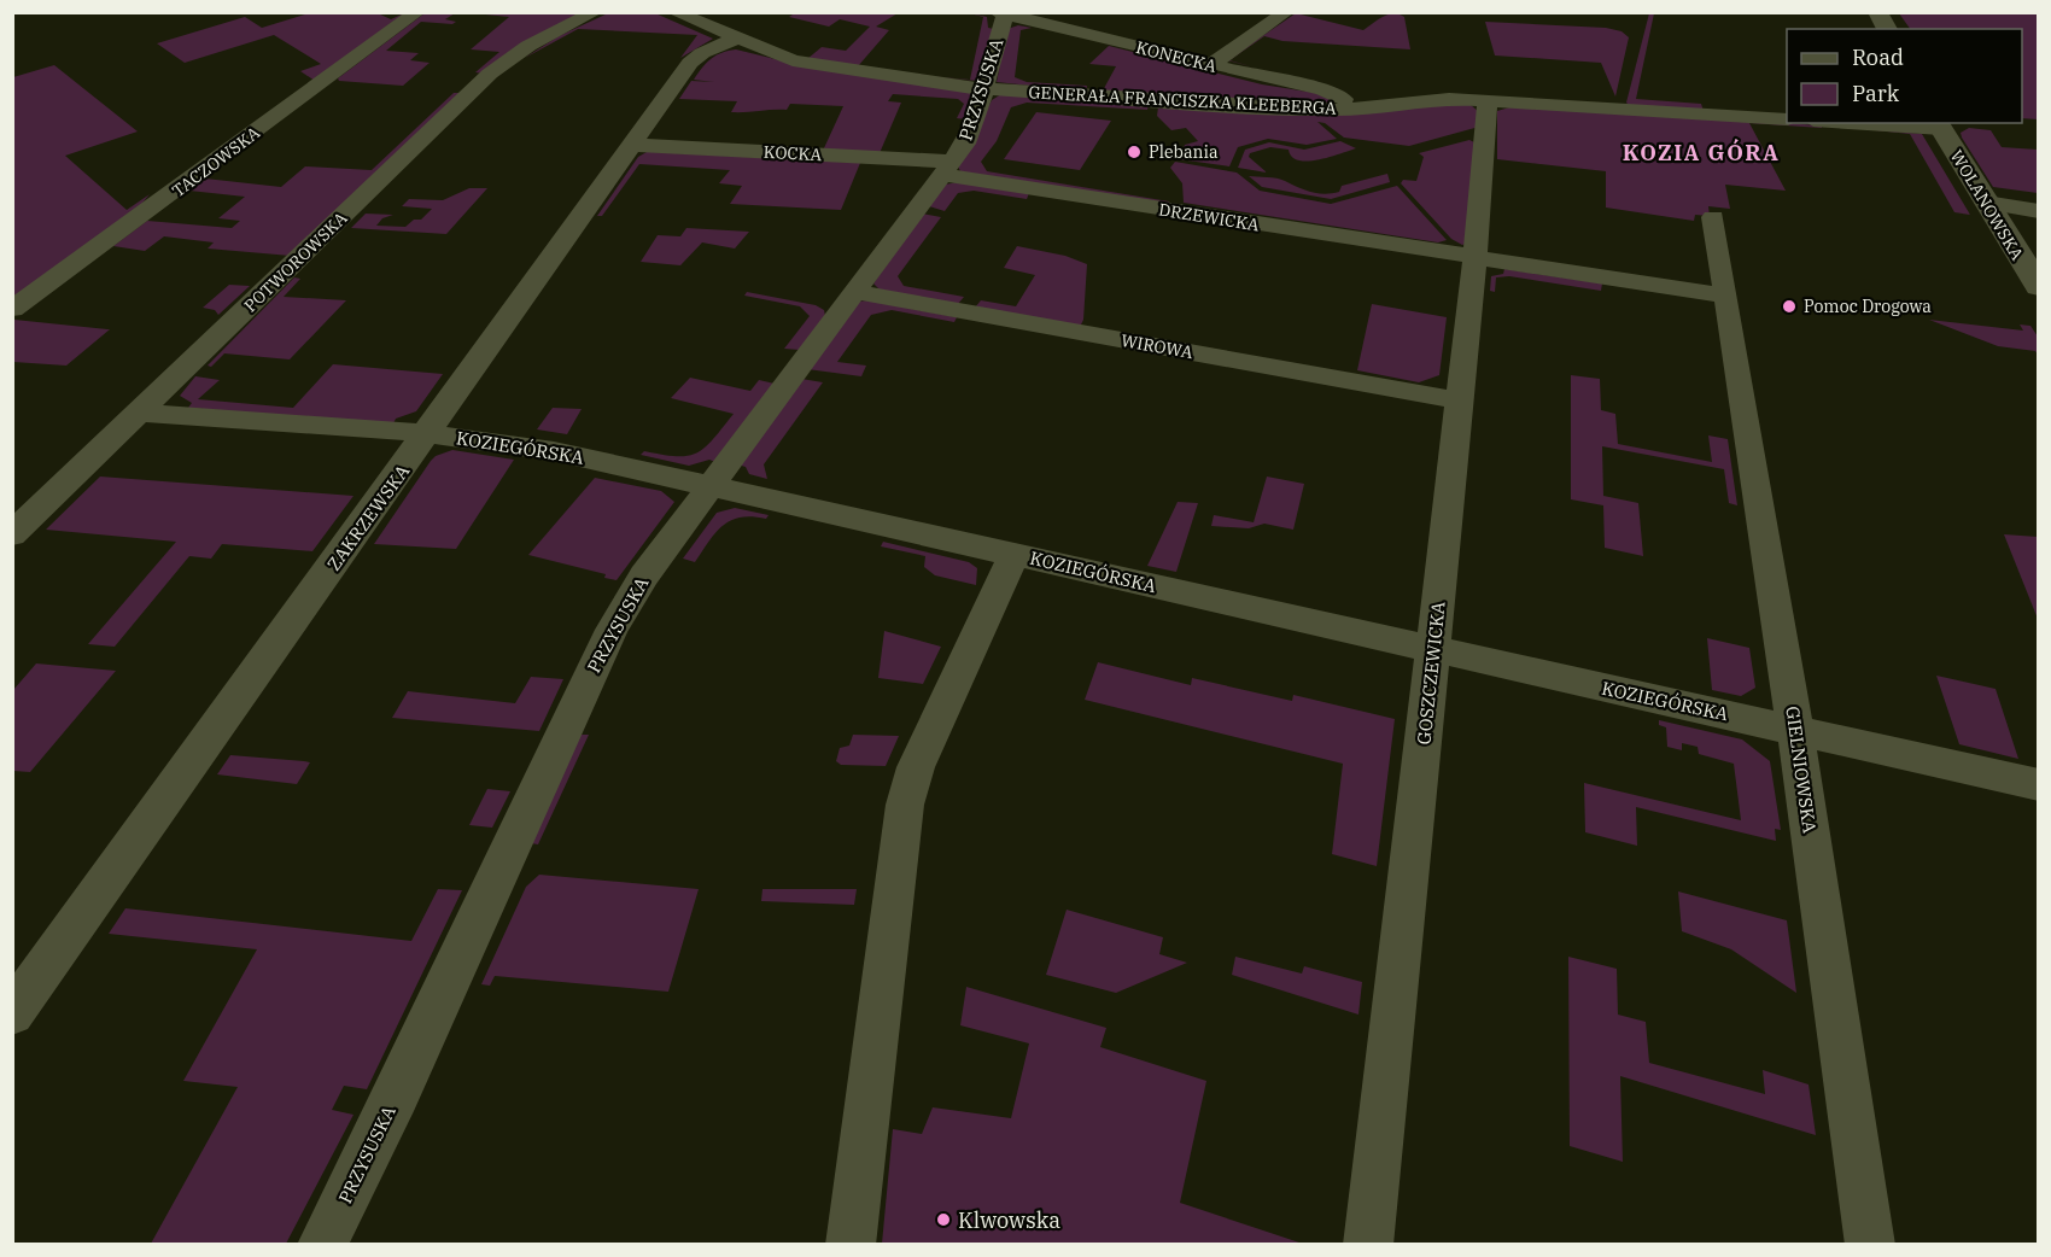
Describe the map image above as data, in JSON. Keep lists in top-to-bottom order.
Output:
{
  "streets": {
    "street": [
      "KONECKA",
      "PRZYSUSKA",
      "GENERAŁA FRANCISZKA KLEEBERGA",
      "KOCKA",
      "TACZOWSKA",
      "WOLANOWSKA",
      "DRZEWICKA",
      "POTWOROWSKA",
      "WIROWA",
      "KOZIEGÓRSKA",
      "ZAKRZEWSKA",
      "GOSZCZEWICKA",
      "GIELNIOWSKA"
    ]
  },
  "crossings": [
    ["KONECKA", "PRZYSUSKA"],
    ["KONECKA", "GENERAŁA FRANCISZKA KLEEBERGA"],
    ["PRZYSUSKA", "GENERAŁA FRANCISZKA KLEEBERGA"],
    ["PRZYSUSKA", "KOCKA"],
    ["PRZYSUSKA", "DRZEWICKA"],
    ["PRZYSUSKA", "WIROWA"],
    ["PRZYSUSKA", "KOZIEGÓRSKA"],
    ["GENERAŁA FRANCISZKA KLEEBERGA", "ZAKRZEWSKA"],
    ["GENERAŁA FRANCISZKA KLEEBERGA", "GOSZCZEWICKA"],
    ["KOCKA", "DRZEWICKA"],
    ["KOCKA", "ZAKRZEWSKA"],
    ["DRZEWICKA", "GOSZCZEWICKA"],
    ["POTWOROWSKA", "KOZIEGÓRSKA"],
    ["WIROWA", "GOSZCZEWICKA"],
    ["KOZIEGÓRSKA", "ZAKRZEWSKA"],
    ["KOZIEGÓRSKA", "GOSZCZEWICKA"],
    ["KOZIEGÓRSKA", "GIELNIOWSKA"]
  ],
  "districts": ["KOZIA GÓRA"],
  "places": ["Plebania", "Pomoc Drogowa", "Klwowska"],
  "legend": ["Road", "Park"]
}
